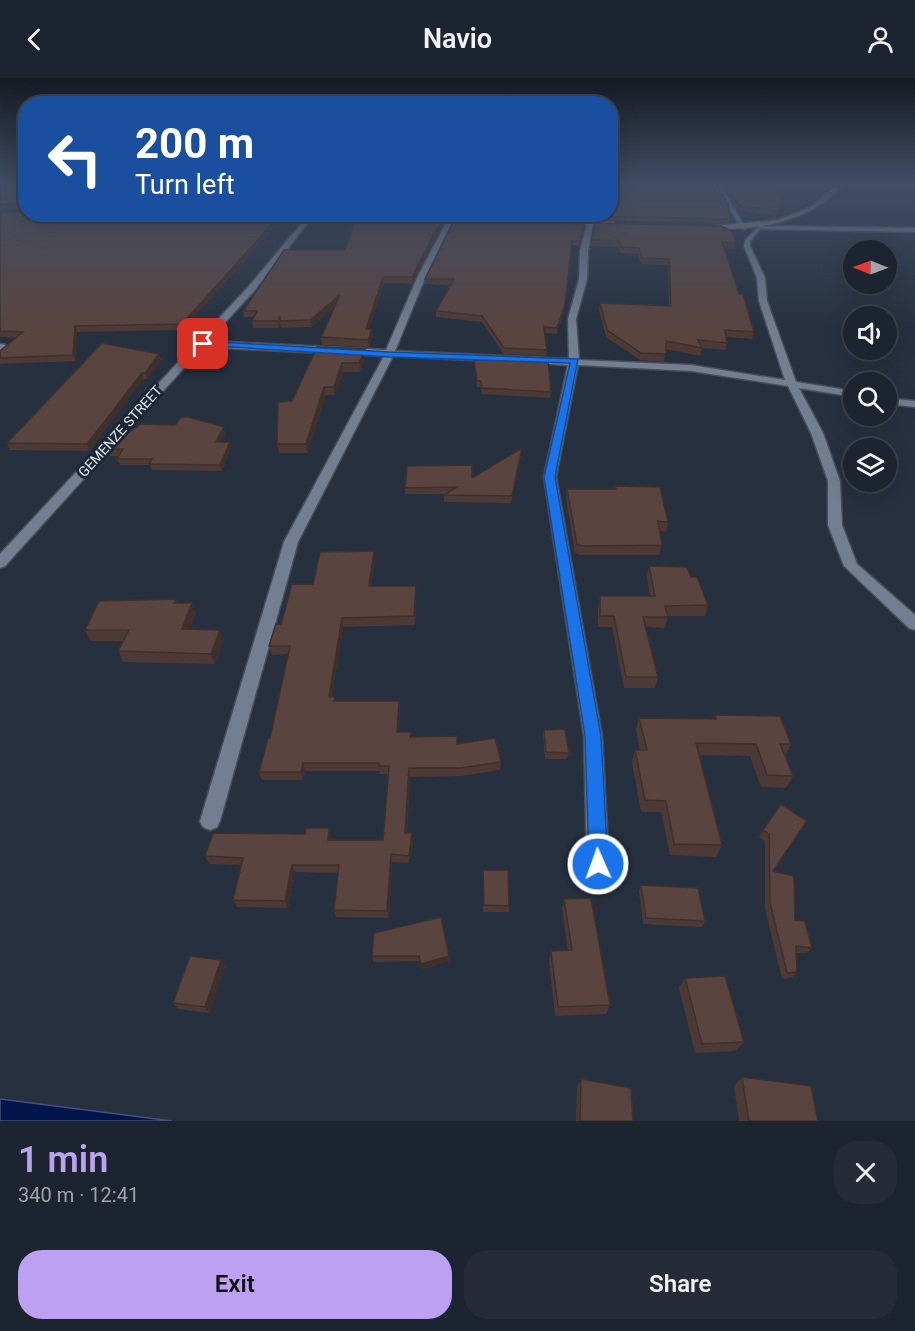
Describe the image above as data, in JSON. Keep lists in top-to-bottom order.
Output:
{
  "streets": {
    "street": ["GEMENZE STREET"]
  },
  "north": "left",
  "page": {
    "header": "Navio",
    "turn": ["200 m", "Turn left"],
    "heading": ["1 min", "340 m · 12:41"],
    "buttons": ["Exit", "Share"]
  }
}
